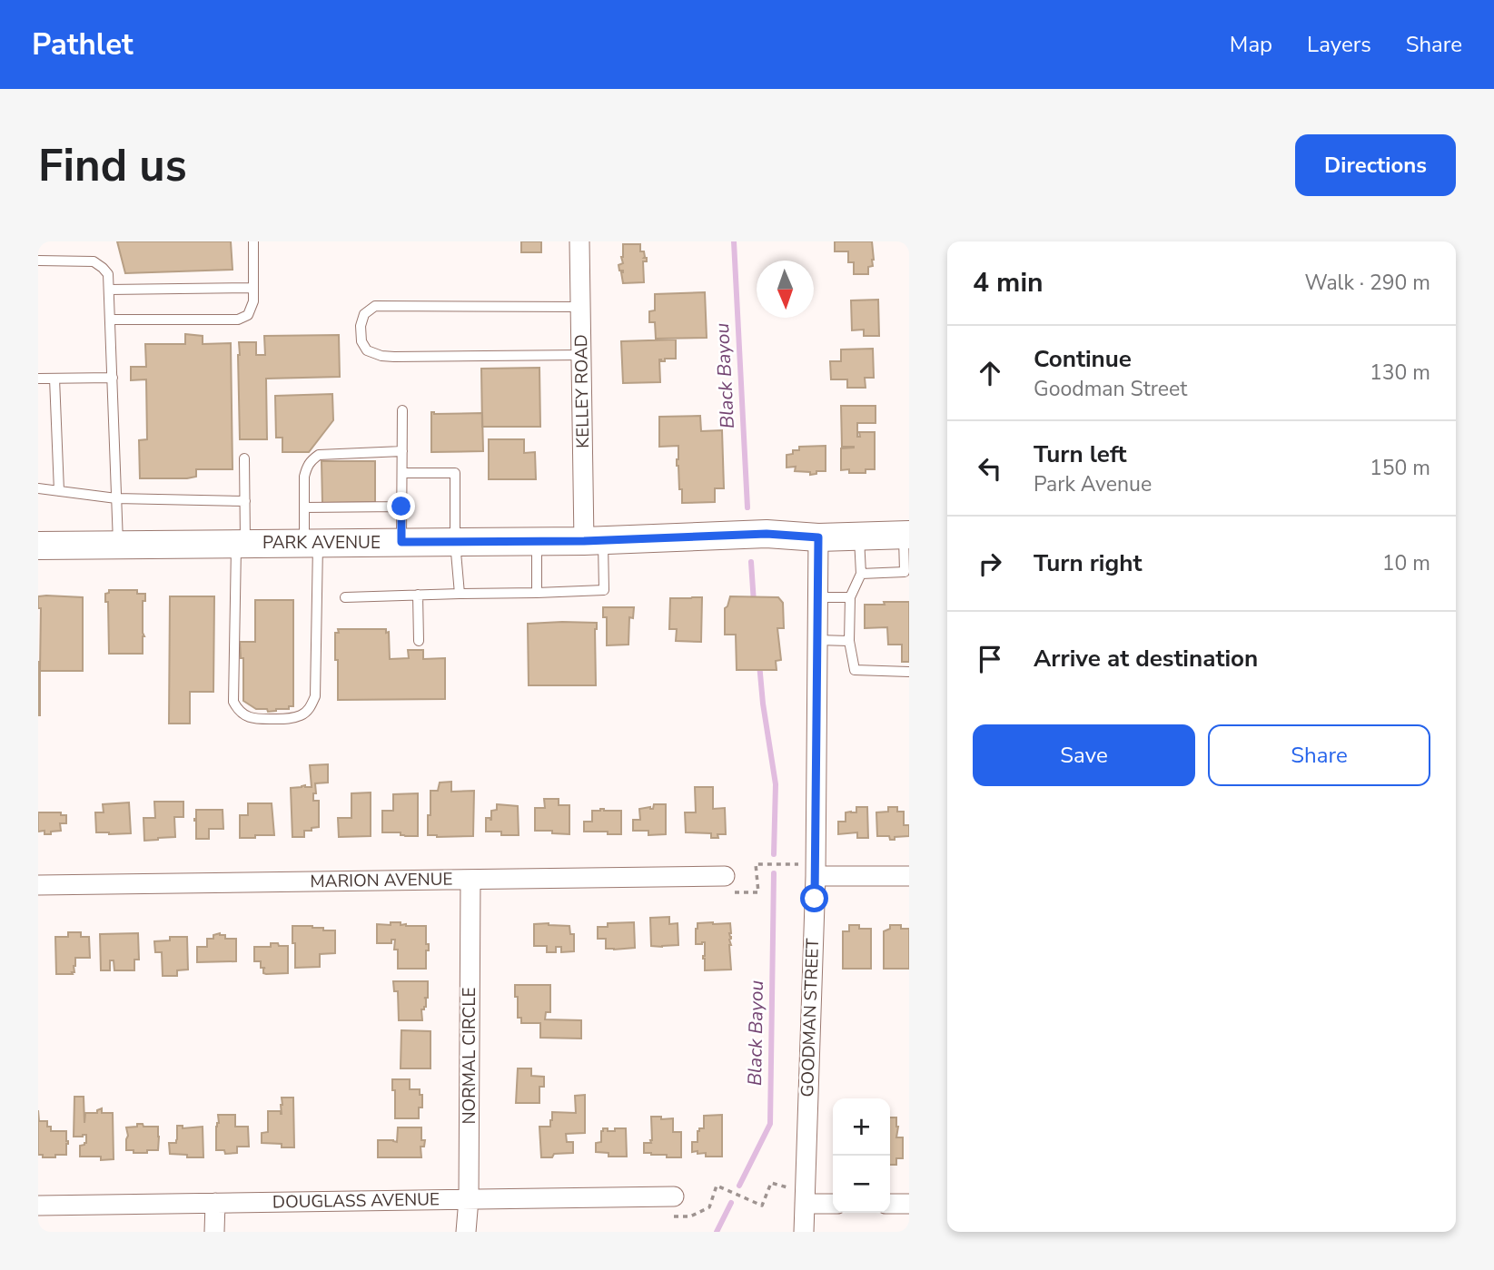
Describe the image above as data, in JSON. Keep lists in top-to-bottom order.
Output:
{
  "streets": {
    "main road": ["PARK AVENUE"],
    "street": [
      "KELLEY ROAD",
      "MARION AVENUE",
      "GOODMAN STREET",
      "NORMAL CIRCLE",
      "DOUGLASS AVENUE"
    ]
  },
  "crossings": [
    ["KELLEY ROAD", "PARK AVENUE"],
    ["PARK AVENUE", "GOODMAN STREET"],
    ["MARION AVENUE", "NORMAL CIRCLE"],
    ["NORMAL CIRCLE", "DOUGLASS AVENUE"]
  ],
  "water": ["Black Bayou"],
  "north": "bottom",
  "page": {
    "header": "Pathlet",
    "nav": ["Map", "Layers", "Share"],
    "buttons": [
      "Directions",
      ["Save", "Share"]
    ],
    "title": "Find us",
    "heading": ["4 min", "Walk · 290 m"],
    "list": [
      ["Continue", "Goodman Street", "130 m"],
      ["Turn left", "Park Avenue", "150 m"],
      ["Turn right", "10 m"],
      "Arrive at destination"
    ],
    "map_buttons": ["+", "−"]
  }
}
